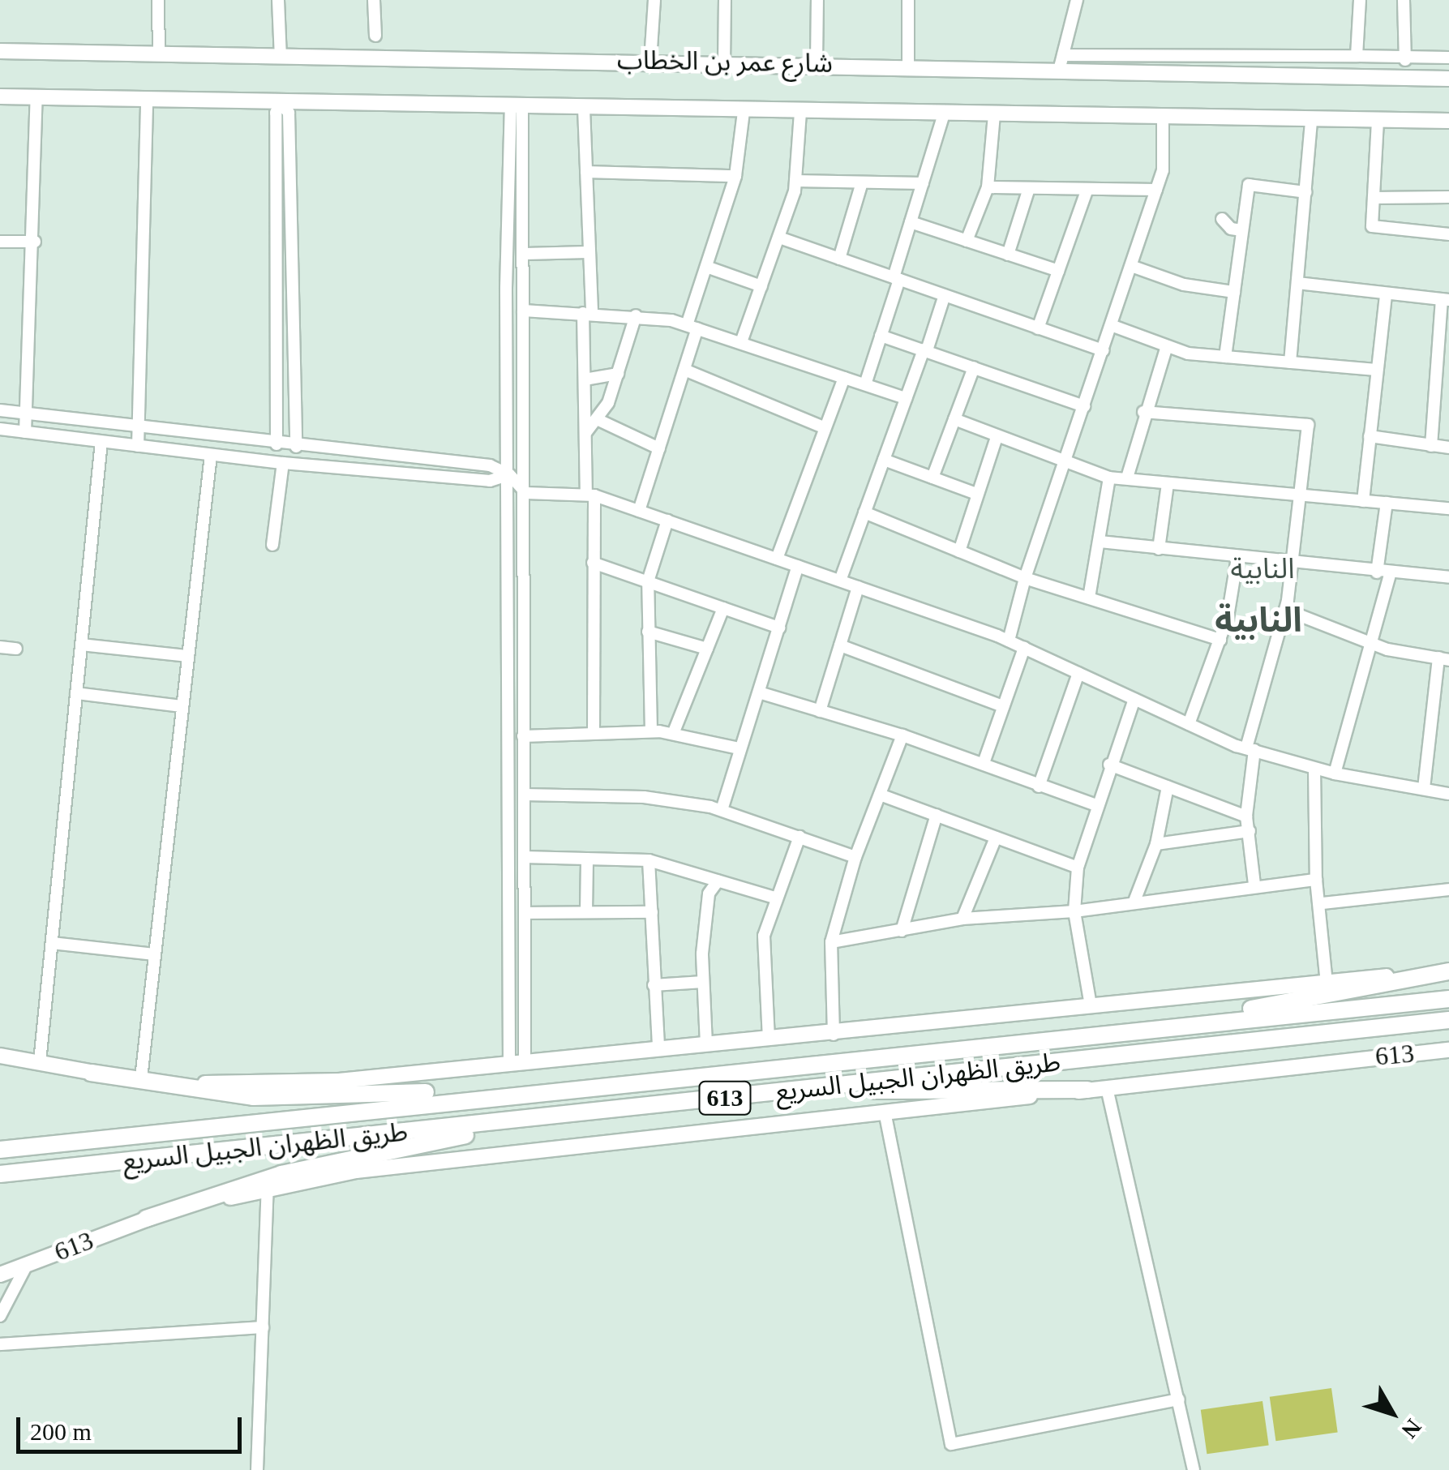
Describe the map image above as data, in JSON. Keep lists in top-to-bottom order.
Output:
{
  "streets": {
    "highway": ["613", "طريق الظهران الجبيل السريع"],
    "main road": ["شارع عمر بن الخطاب"]
  },
  "districts": ["النابية", "النابية"],
  "scale_bar": "200 m",
  "north": "bottom right"
}
